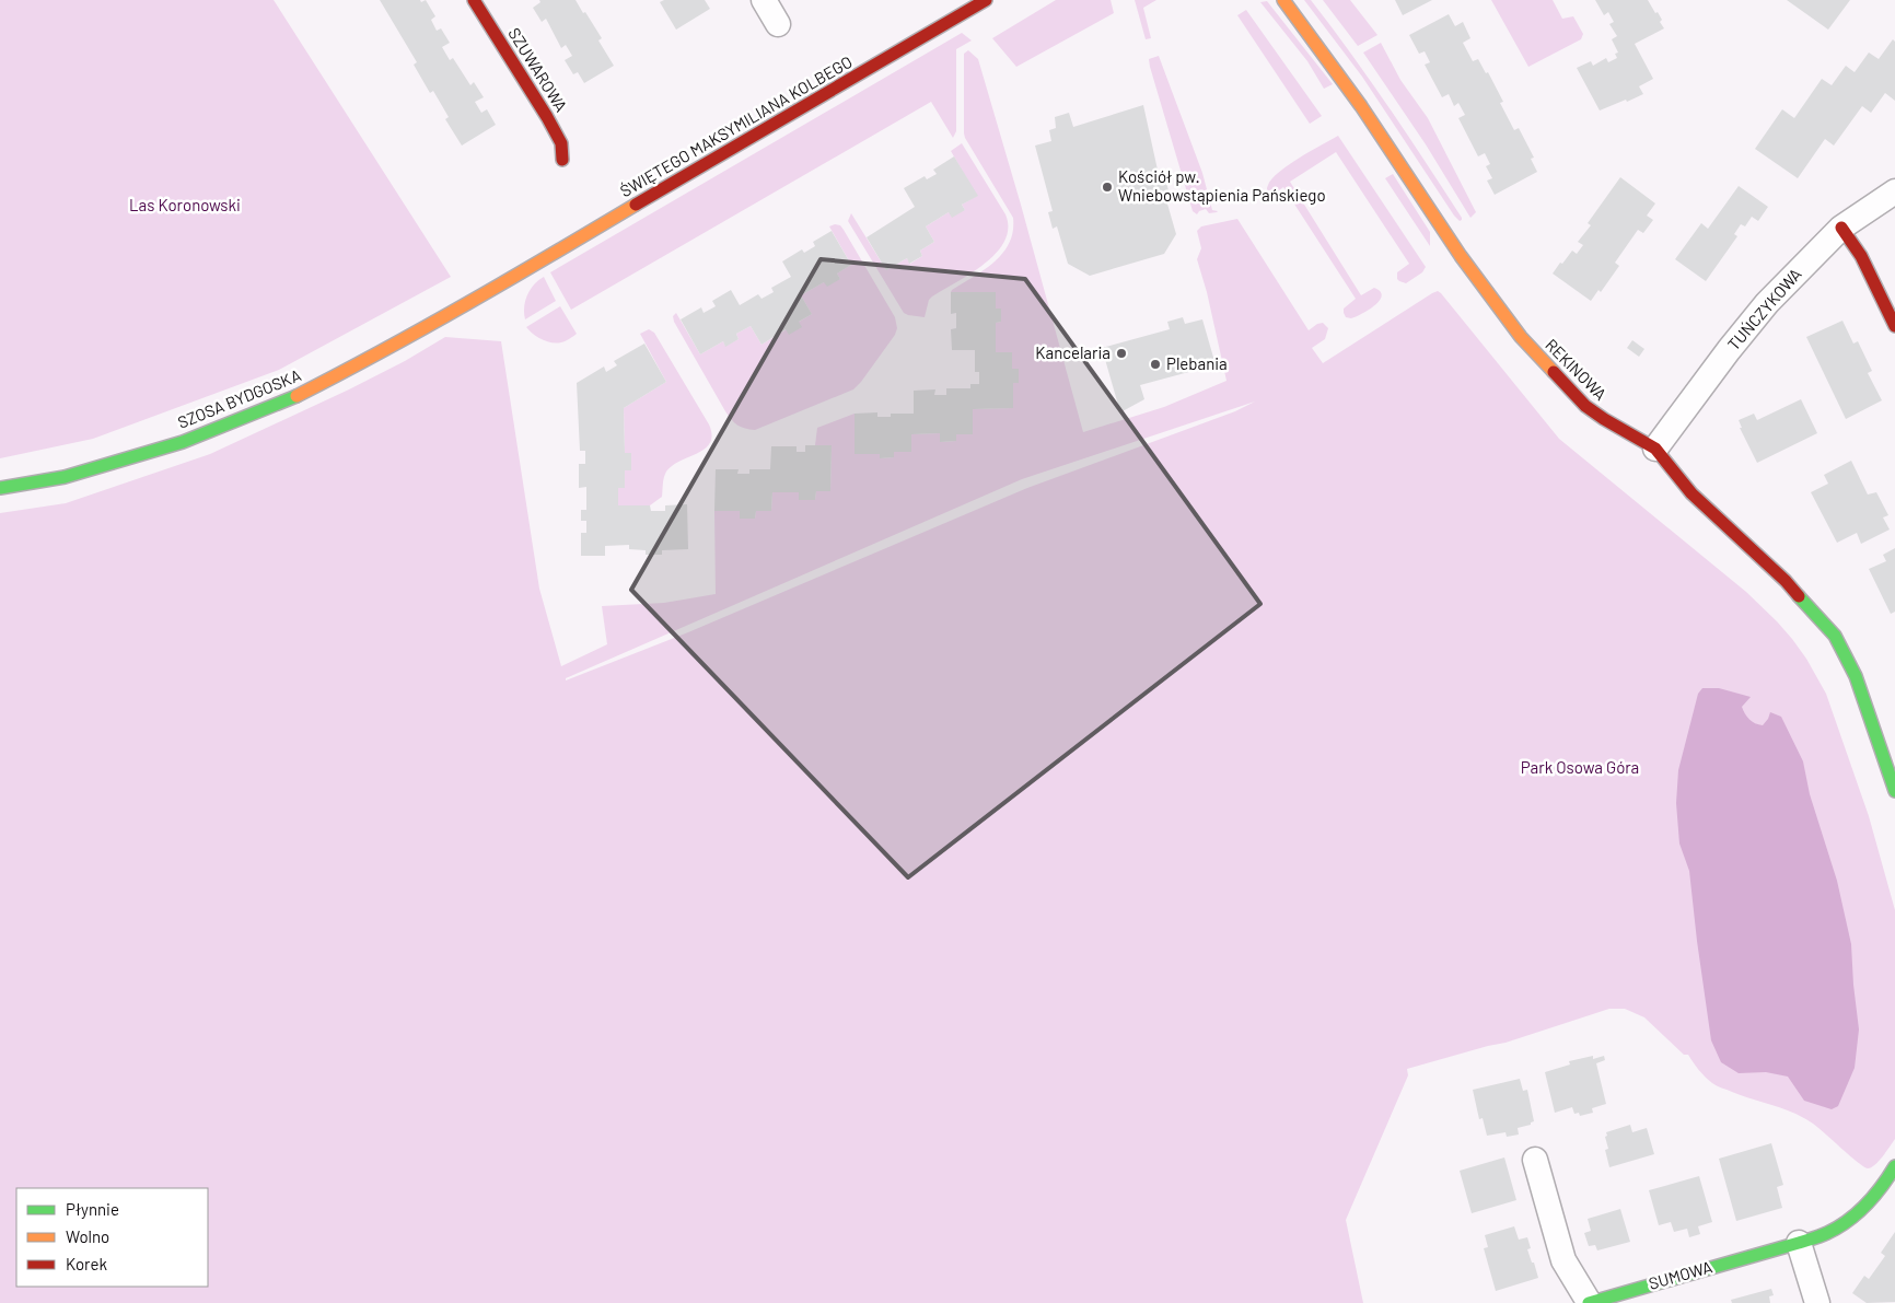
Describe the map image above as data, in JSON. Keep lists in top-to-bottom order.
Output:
{
  "streets": {
    "street": [
      "SZUWAROWA",
      "ŚWIĘTEGO MAKSYMILIANA KOLBEGO",
      "TUŃCZYKOWA",
      "REKINOWA",
      "SZOSA BYDGOSKA",
      "SUMOWA"
    ]
  },
  "crossings": [
    ["ŚWIĘTEGO MAKSYMILIANA KOLBEGO", "SZOSA BYDGOSKA"],
    ["TUŃCZYKOWA", "REKINOWA"]
  ],
  "parks": ["Las Koronowski", "Park Osowa Góra"],
  "places": ["Kościół pw. Wniebowstąpienia Pańskiego", "Kancelaria", "Plebania"],
  "legend": ["Płynnie", "Wolno", "Korek"]
}
